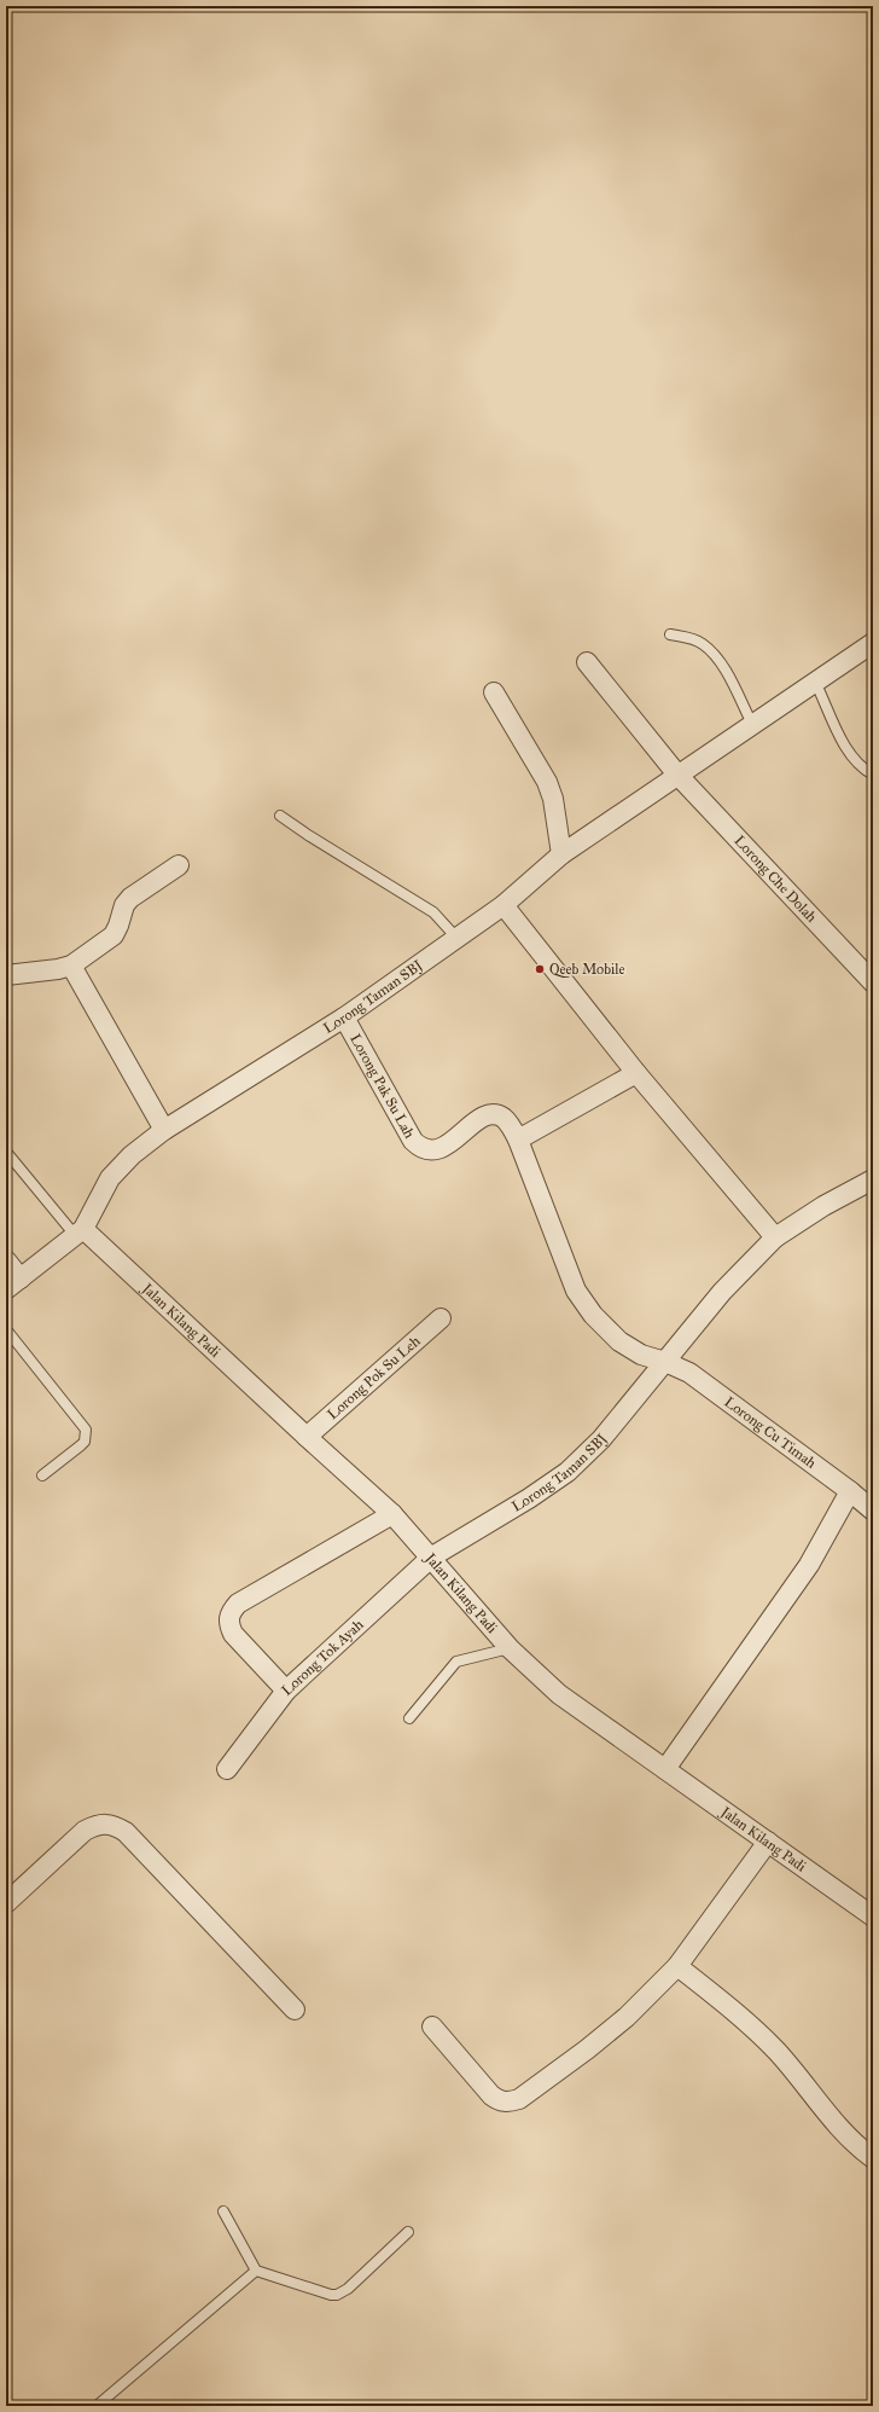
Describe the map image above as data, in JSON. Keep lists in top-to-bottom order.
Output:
{
  "streets": {
    "street": [
      "Lorong Che Dolah",
      "Lorong Taman SBJ",
      "Lorong Pak Su Lah",
      "Jalan Kilang Padi",
      "Lorong Pok Su Leh",
      "Lorong Cu Timah",
      "Lorong Tok Ayah"
    ]
  },
  "crossings": [
    ["Lorong Che Dolah", "Lorong Taman SBJ"],
    ["Lorong Taman SBJ", "Lorong Pak Su Lah"],
    ["Lorong Taman SBJ", "Jalan Kilang Padi"],
    ["Lorong Taman SBJ", "Lorong Cu Timah"],
    ["Lorong Taman SBJ", "Lorong Tok Ayah"],
    ["Lorong Pak Su Lah", "Lorong Cu Timah"],
    ["Jalan Kilang Padi", "Lorong Pok Su Leh"],
    ["Jalan Kilang Padi", "Lorong Tok Ayah"]
  ],
  "places": ["Qeeb Mobile"]
}
